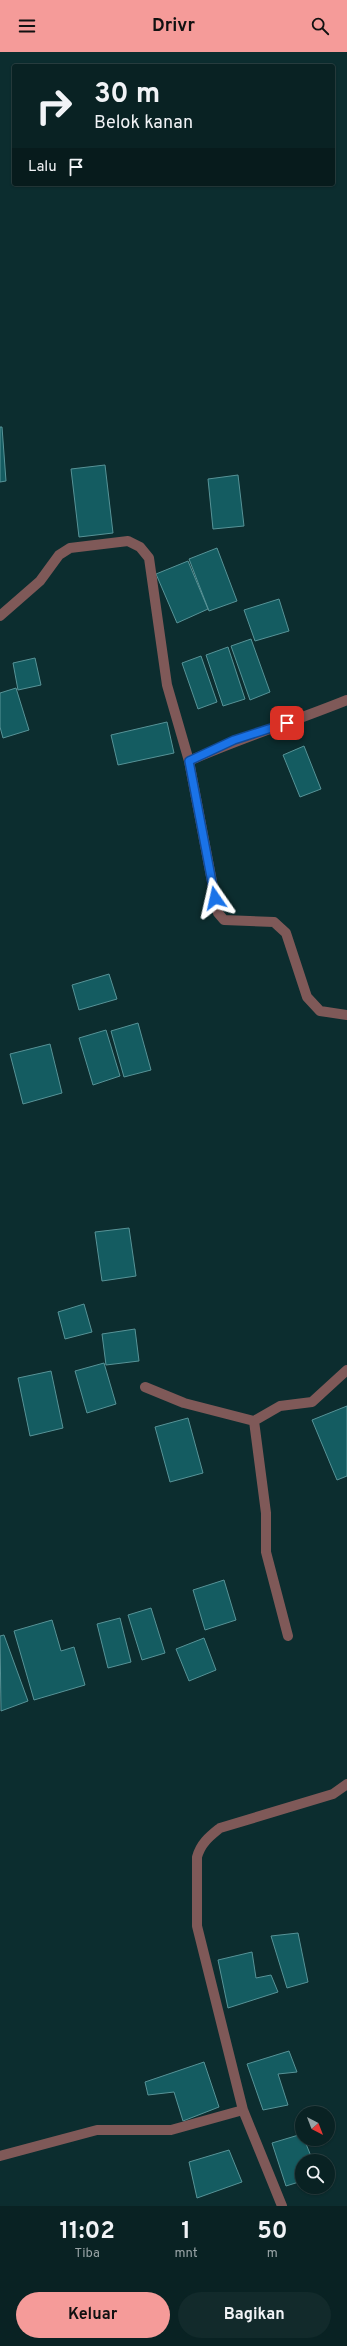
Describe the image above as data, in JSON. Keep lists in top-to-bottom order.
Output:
{
  "north": "bottom right",
  "page": {
    "header": "Drivr",
    "turn": ["30 m", "Belok kanan"],
    "then": "Lalu",
    "eta": [
      "11:02",
      "Tiba",
      "1",
      "mnt",
      "50",
      "m"
    ],
    "buttons": ["Keluar", "Bagikan"]
  }
}
